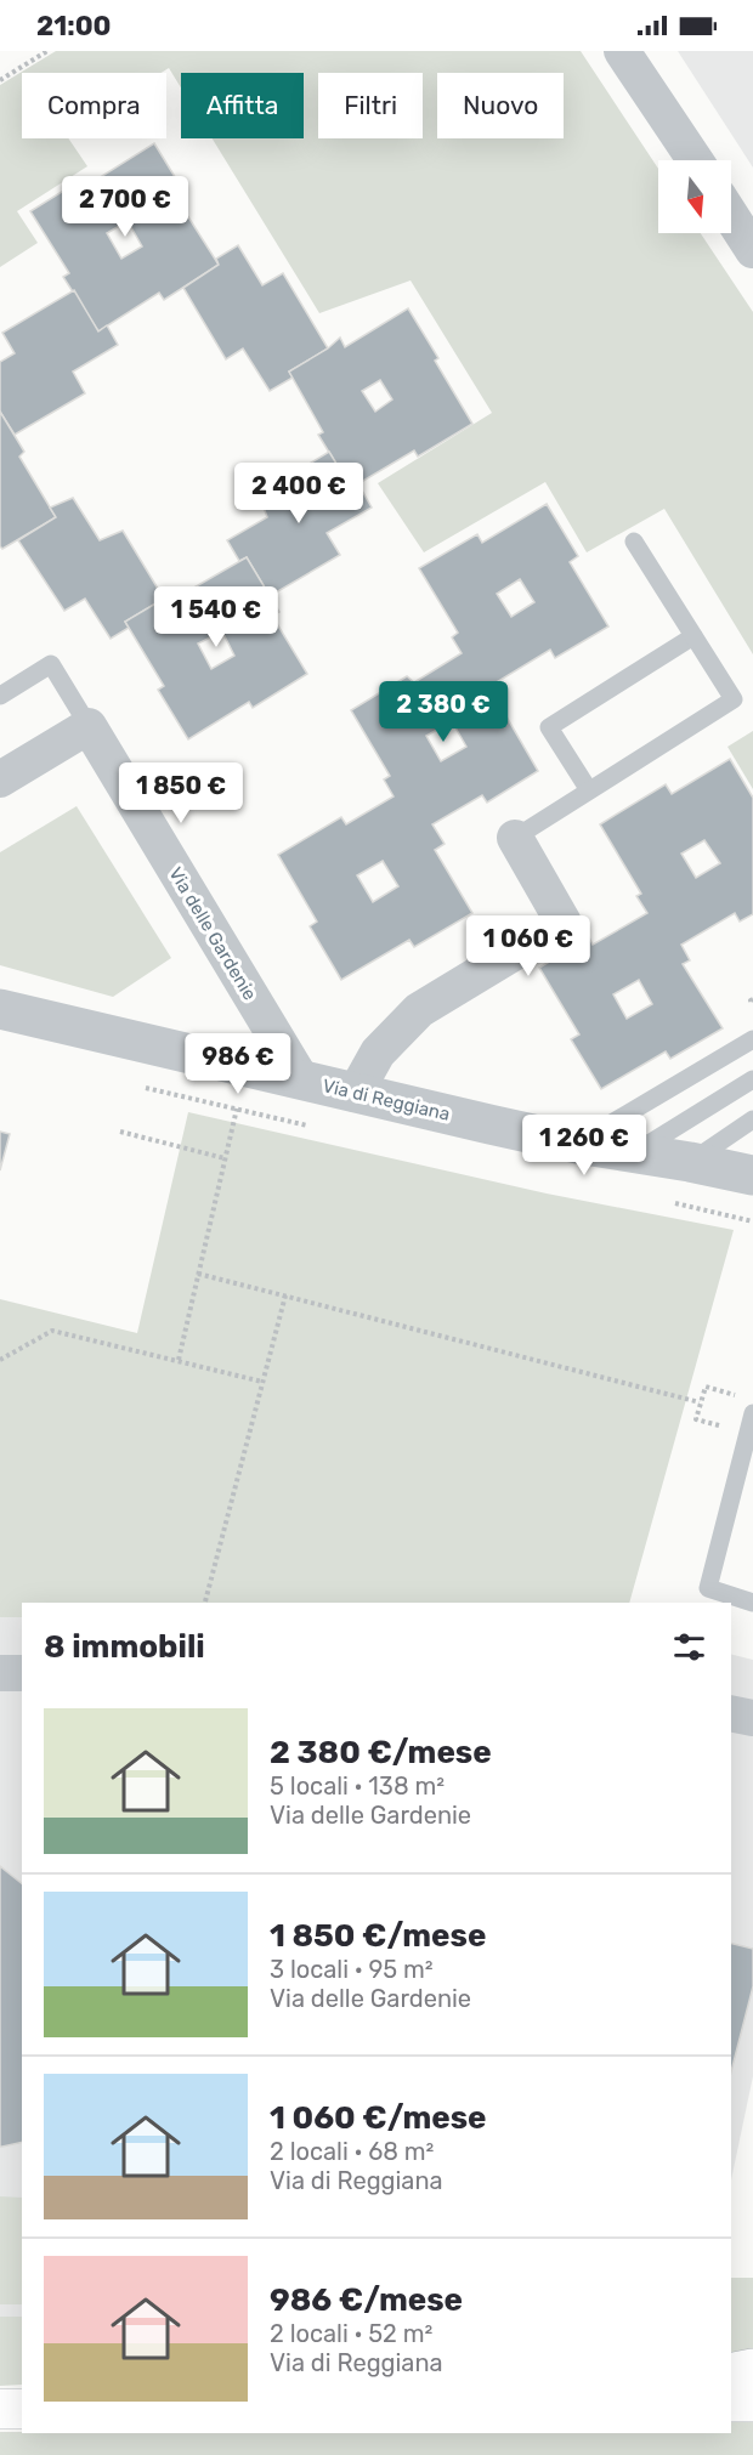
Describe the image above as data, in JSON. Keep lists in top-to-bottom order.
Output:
{
  "streets": {
    "street": ["Via delle Gardenie", "Via di Reggiana"]
  },
  "crossings": [
    ["Via delle Gardenie", "Via di Reggiana"]
  ],
  "north": "bottom",
  "page": {
    "status": "21:00",
    "chip": [
      "Compra",
      "Affitta",
      "Filtri",
      "Nuovo"
    ],
    "price": [
      "2 700 €",
      "2 400 €",
      "1 540 €",
      "2 380 €",
      "1 850 €",
      "1 060 €",
      "986 €",
      "1 260 €"
    ],
    "heading": "8 immobili",
    "list": [
      {
        "name": "2 380 €/mese",
        "note": "5 locali · 138 m² · Via delle Gardenie"
      },
      {
        "name": "1 850 €/mese",
        "note": "3 locali · 95 m² · Via delle Gardenie"
      },
      {
        "name": "1 060 €/mese",
        "note": "2 locali · 68 m² · Via di Reggiana"
      },
      {
        "name": "986 €/mese",
        "note": "2 locali · 52 m² · Via di Reggiana"
      }
    ]
  }
}
